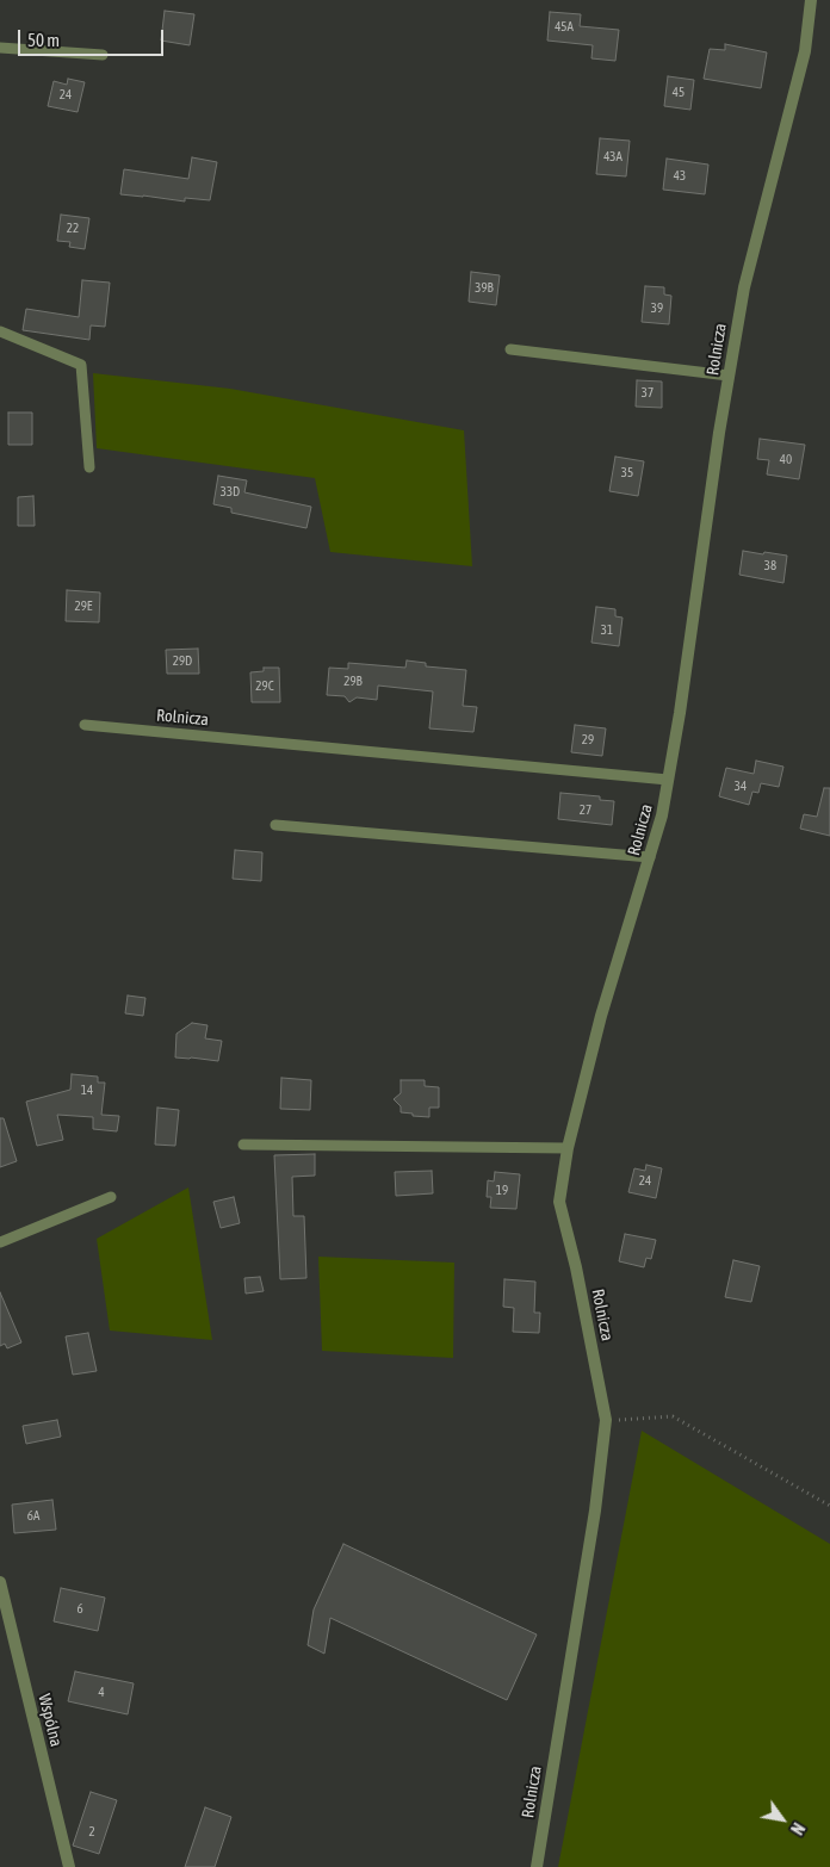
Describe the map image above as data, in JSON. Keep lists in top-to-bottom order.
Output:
{
  "streets": {
    "street": ["Rolnicza", "Wspólna"]
  },
  "house_numbers": [
    "45A",
    "45",
    "24",
    "43A",
    "43",
    "22",
    "39B",
    "39",
    "37",
    "40",
    "35",
    "33D",
    "38",
    "29E",
    "31",
    "29D",
    "29B",
    "29C",
    "29",
    "34",
    "27",
    "14",
    "24",
    "19",
    "6A",
    "6",
    "4",
    "2"
  ],
  "scale_bar": "50 m",
  "north": "bottom right"
}
